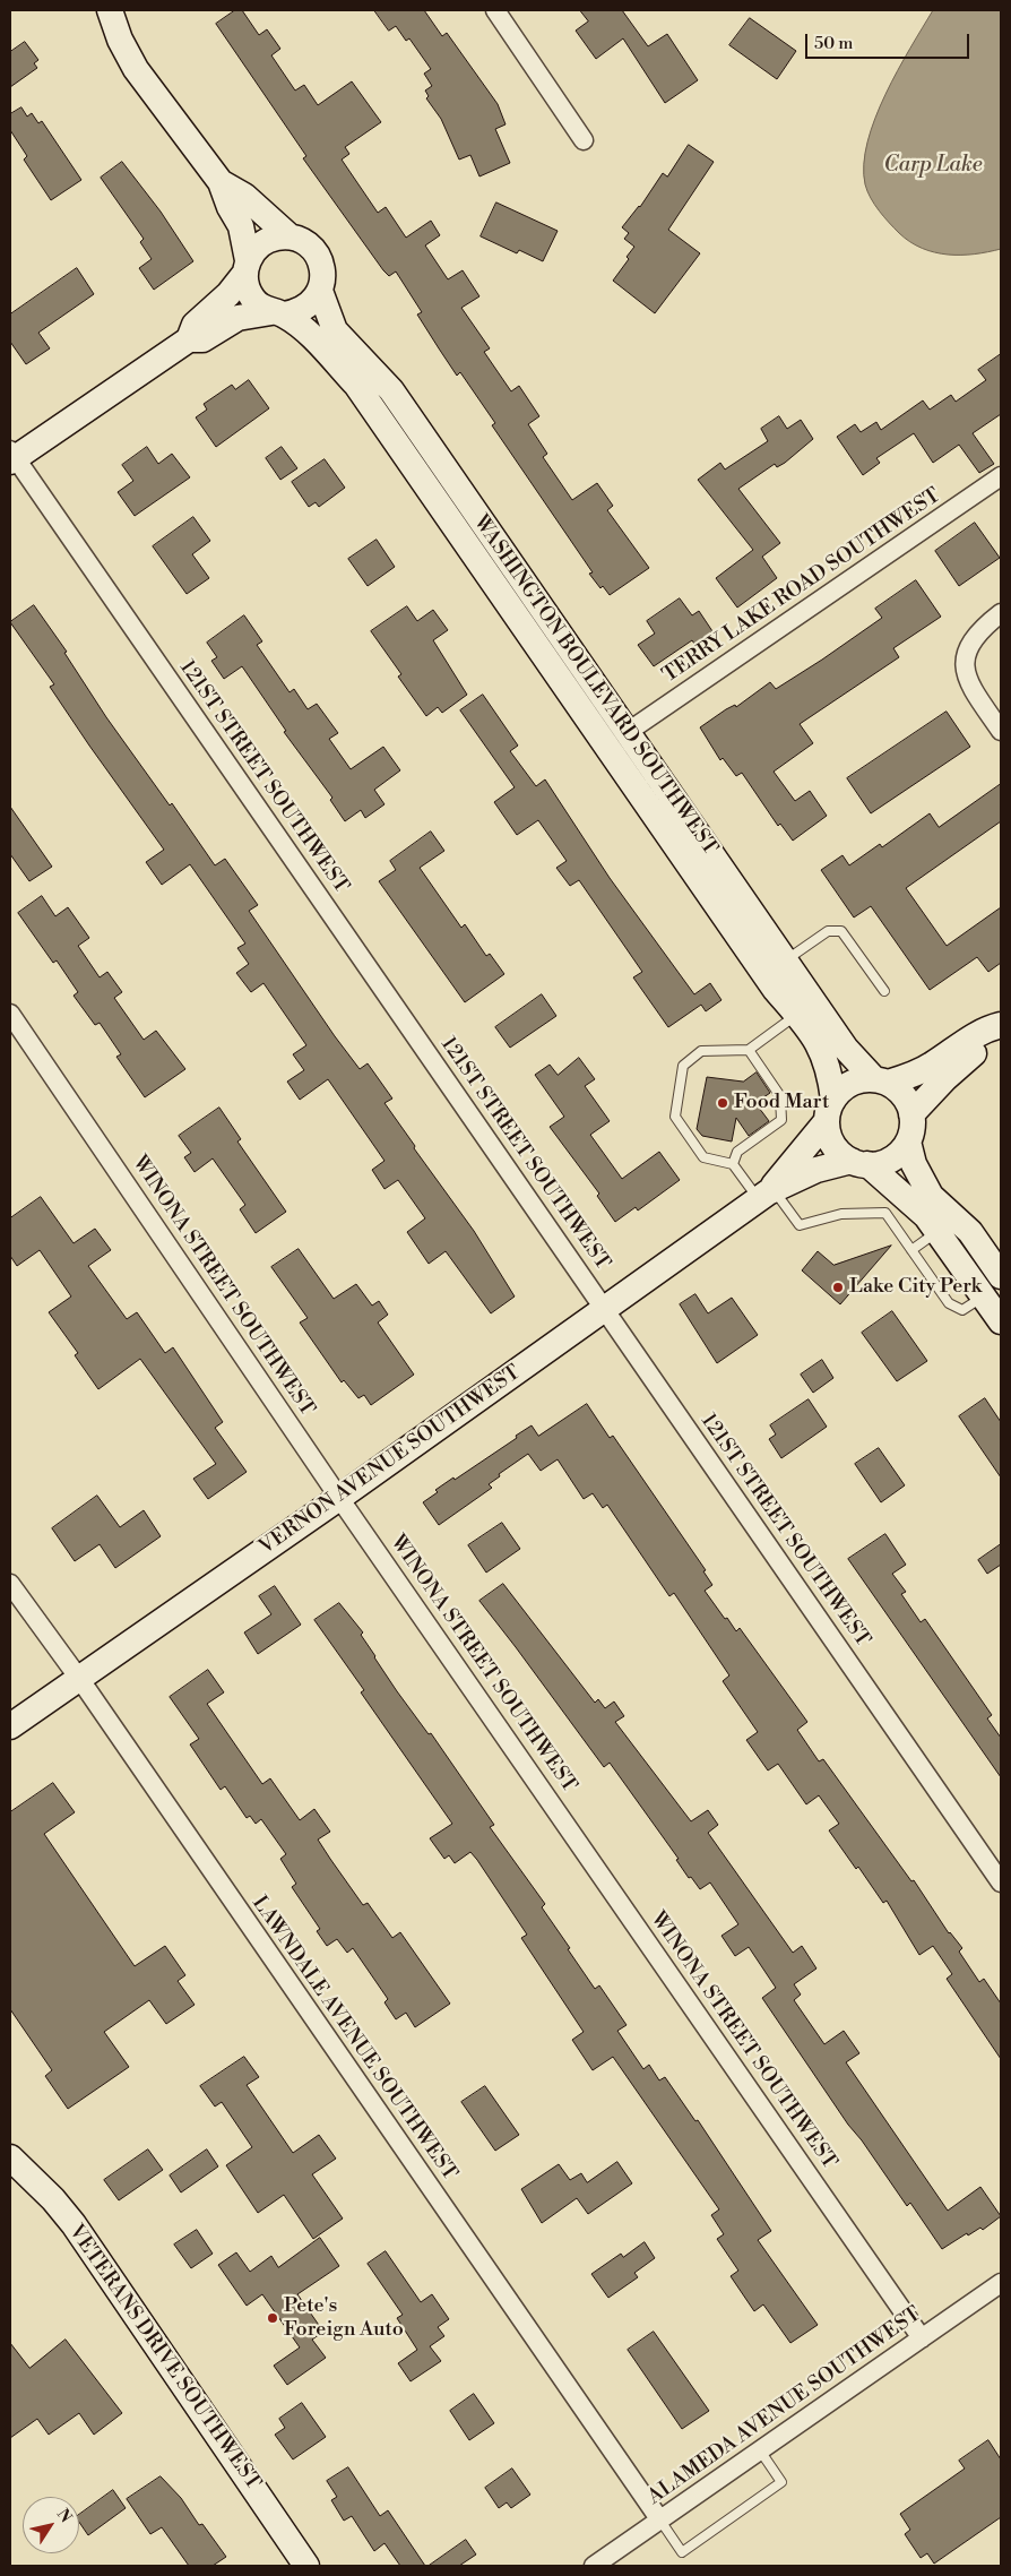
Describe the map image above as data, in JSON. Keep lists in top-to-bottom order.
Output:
{
  "streets": {
    "main road": ["WASHINGTON BOULEVARD SOUTHWEST", "VERNON AVENUE SOUTHWEST", "VETERANS DRIVE SOUTHWEST"],
    "street": [
      "TERRY LAKE ROAD SOUTHWEST",
      "121ST STREET SOUTHWEST",
      "WINONA STREET SOUTHWEST",
      "LAWNDALE AVENUE SOUTHWEST",
      "ALAMEDA AVENUE SOUTHWEST"
    ]
  },
  "crossings": [
    ["TERRY LAKE ROAD SOUTHWEST", "WASHINGTON BOULEVARD SOUTHWEST"],
    ["WASHINGTON BOULEVARD SOUTHWEST", "VERNON AVENUE SOUTHWEST"],
    ["121ST STREET SOUTHWEST", "VERNON AVENUE SOUTHWEST"],
    ["WINONA STREET SOUTHWEST", "VERNON AVENUE SOUTHWEST"],
    ["WINONA STREET SOUTHWEST", "ALAMEDA AVENUE SOUTHWEST"],
    ["VERNON AVENUE SOUTHWEST", "LAWNDALE AVENUE SOUTHWEST"],
    ["LAWNDALE AVENUE SOUTHWEST", "ALAMEDA AVENUE SOUTHWEST"]
  ],
  "water": ["Carp Lake"],
  "places": ["Food Mart", "Lake City Perk", "Pete's Foreign Auto"],
  "scale_bar": "50 m",
  "north": "top right"
}
